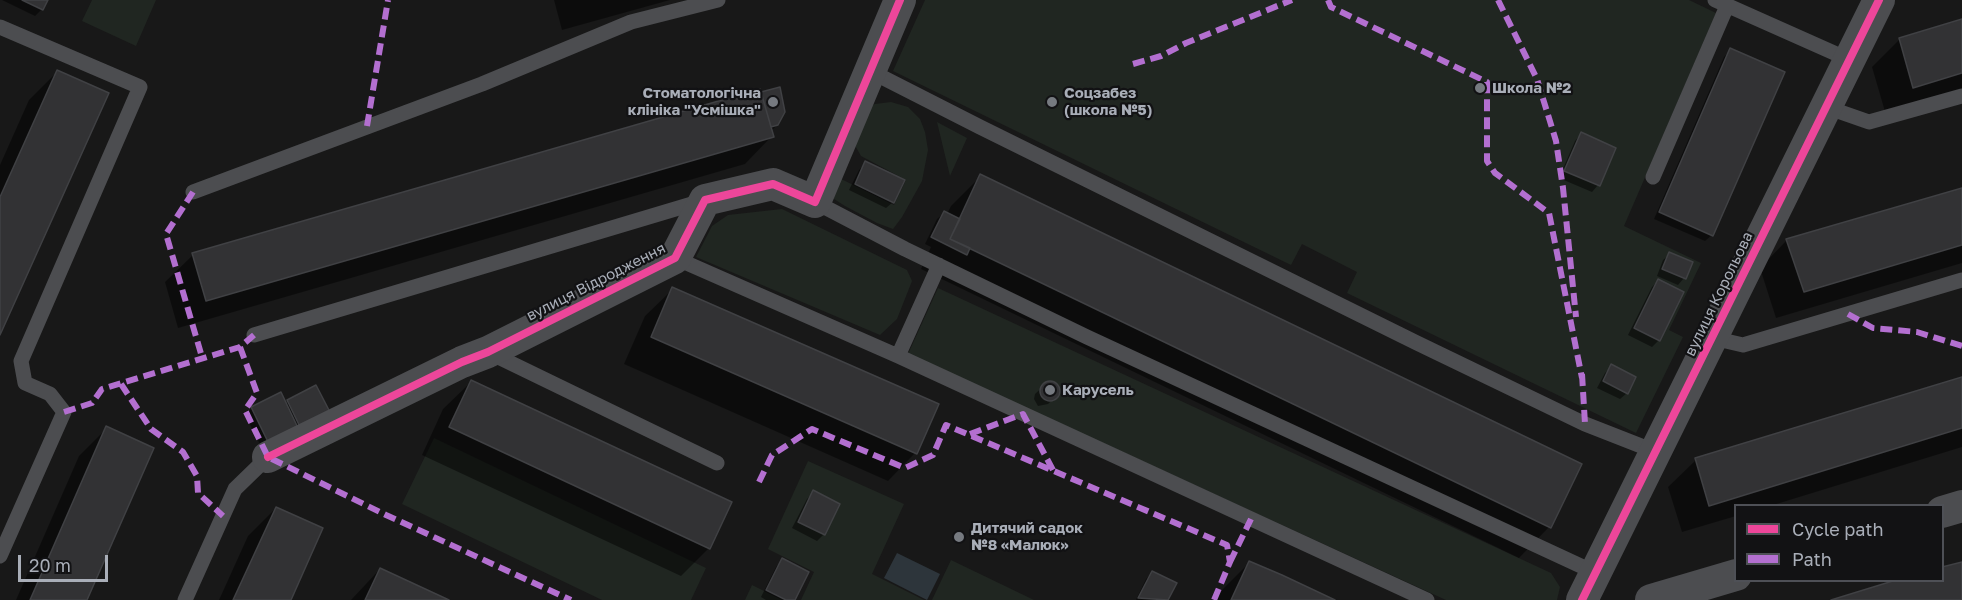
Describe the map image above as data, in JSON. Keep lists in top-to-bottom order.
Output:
{
  "streets": {
    "street": ["вулиця Відродження", "вулиця Корольова"]
  },
  "places": [
    "Школа №2",
    "Стоматологічна клініка \"Усмішка\"",
    "Соцзабез (школа №5)",
    "Карусель",
    "Дитячий садок №8 «Малюк»"
  ],
  "legend": ["Cycle path", "Path"],
  "scale_bar": "20 m"
}
